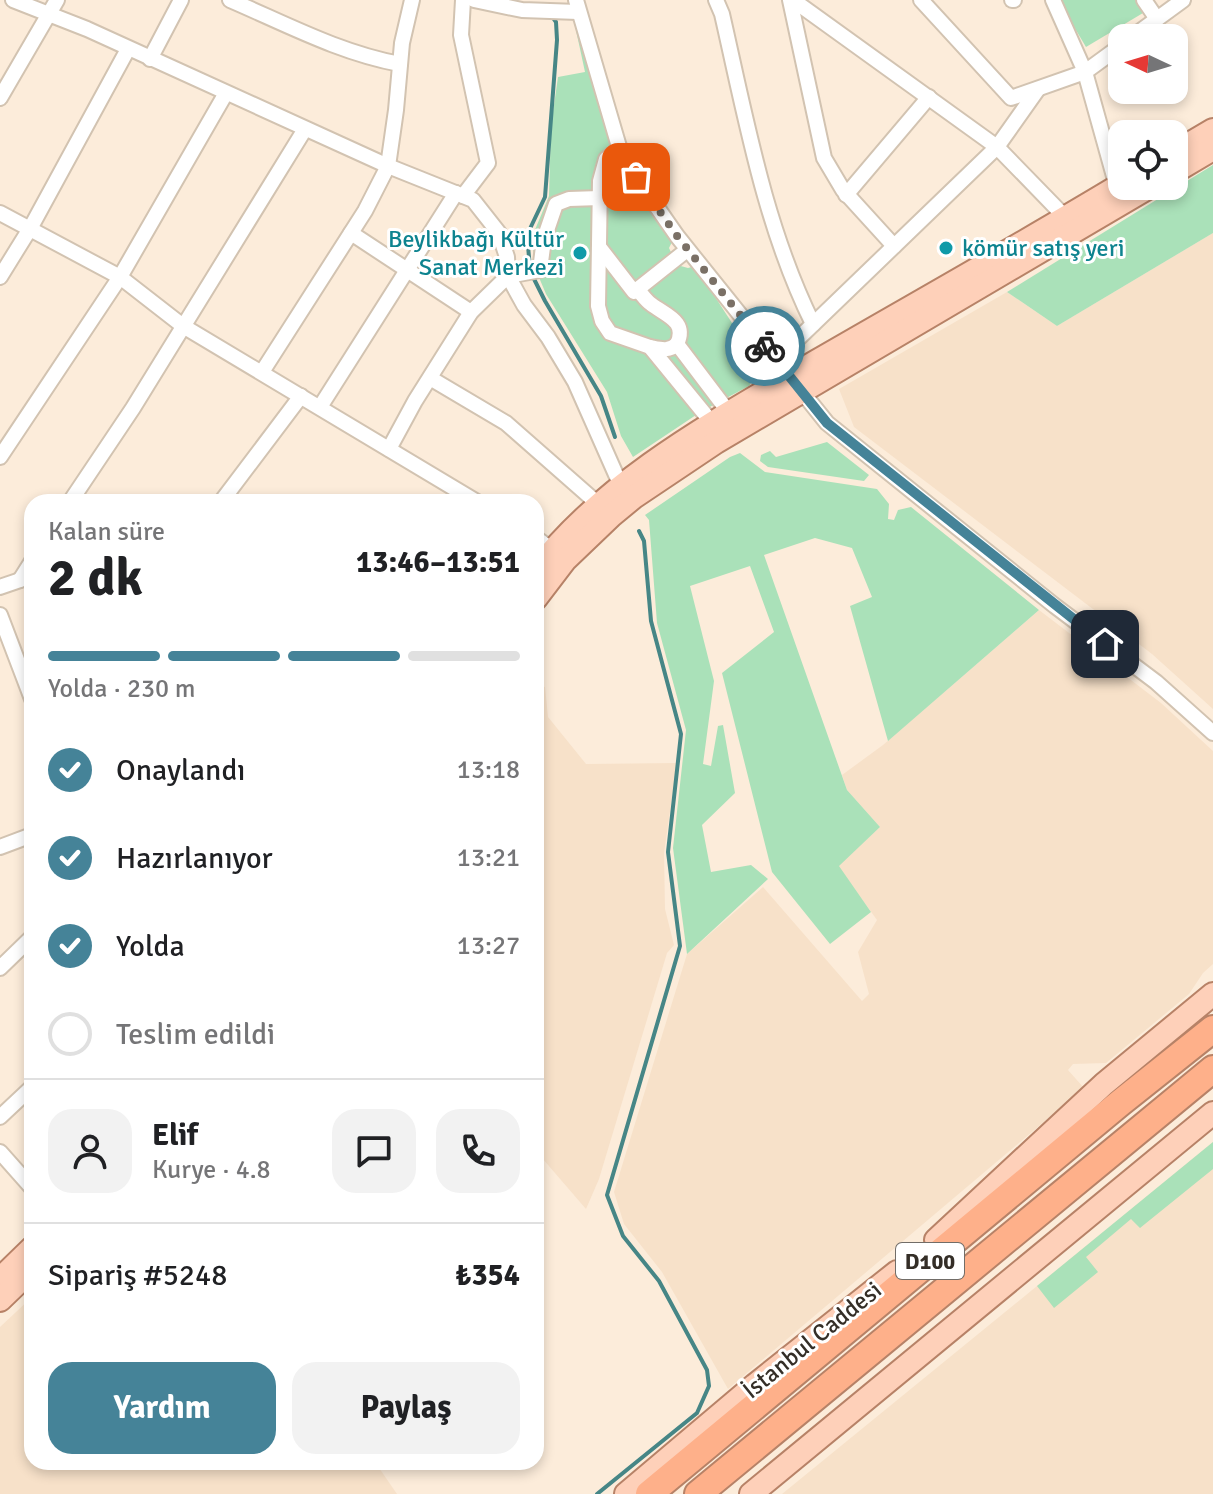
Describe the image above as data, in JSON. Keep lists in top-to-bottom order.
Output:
{
  "streets": {
    "highway": ["D100"],
    "main road": ["İstanbul Caddesi"]
  },
  "places": ["kömür satış yeri", "Beylikbağı Kültür Sanat Merkezi"],
  "north": "left",
  "page": {
    "heading": ["2 dk", "Kalan süre", "13:46–13:51"],
    "panel": [
      "Elif",
      "Kurye · 4.8",
      "Sipariş #5248",
      "₺354"
    ],
    "bar": "Yolda · 230 m",
    "list": [
      ["Onaylandı", "13:18"],
      ["Hazırlanıyor", "13:21"],
      ["Yolda", "13:27"],
      "Teslim edildi"
    ],
    "buttons": ["Yardım", "Paylaş"]
  }
}
